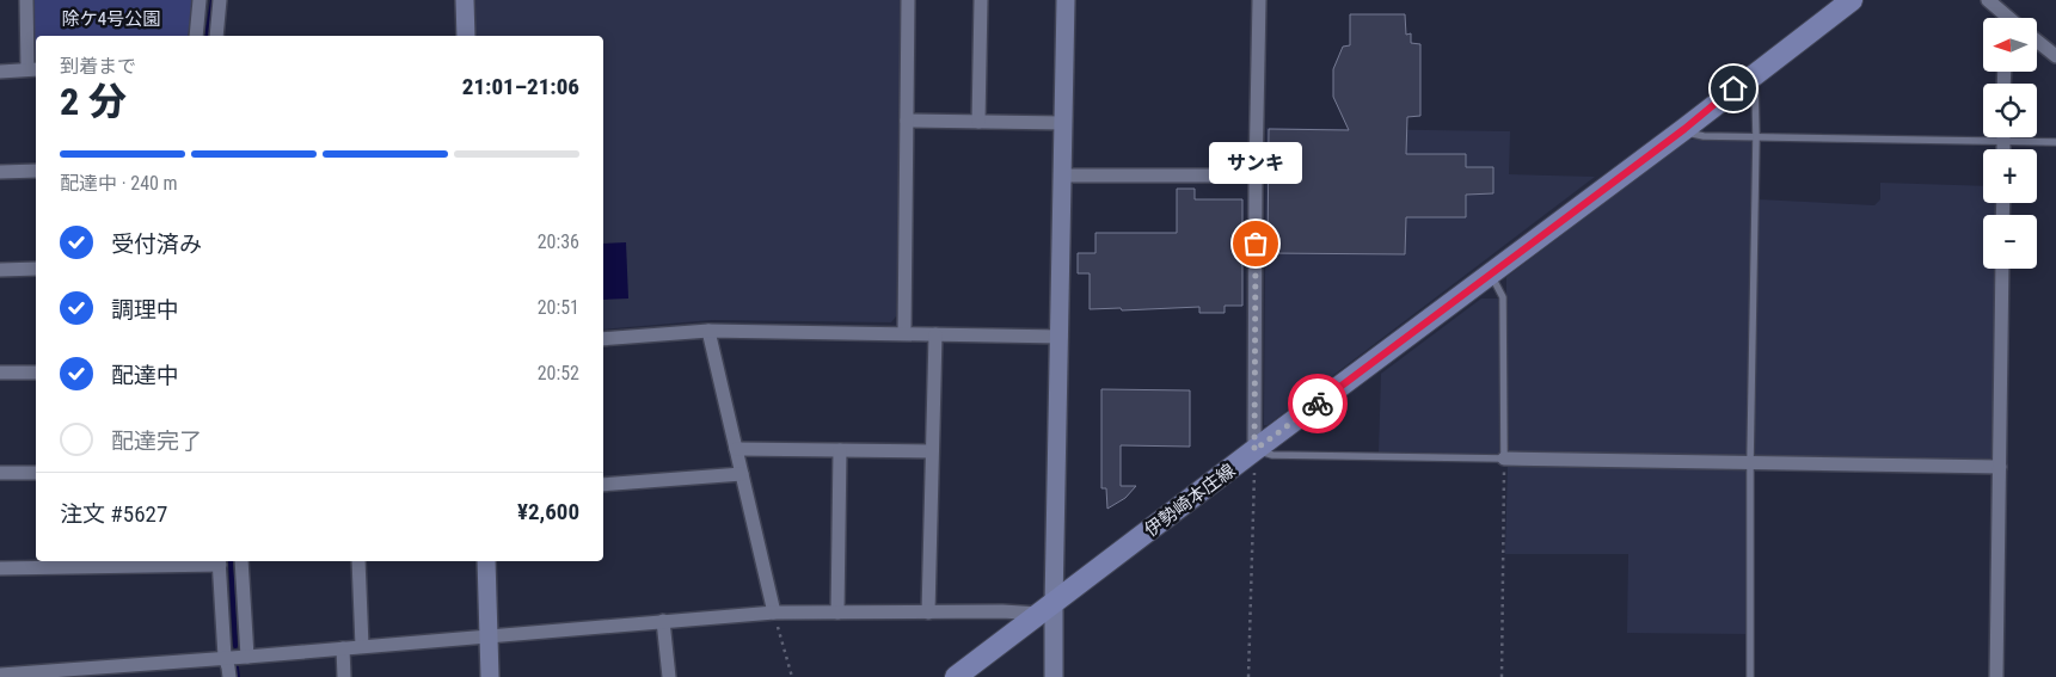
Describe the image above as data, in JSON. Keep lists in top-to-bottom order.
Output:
{
  "streets": {
    "main road": ["伊勢崎本庄線"]
  },
  "parks": ["除ケ4号公園"],
  "places": ["サンキ"],
  "north": "left",
  "page": {
    "map_buttons": ["+", "−"],
    "heading": ["2 分", "到着まで", "21:01–21:06"],
    "panel": ["注文 #5627", "¥2,600"],
    "bar": "配達中 · 240 m",
    "bubble": "サンキ",
    "list": [
      ["受付済み", "20:36"],
      ["調理中", "20:51"],
      ["配達中", "20:52"],
      "配達完了"
    ]
  }
}
